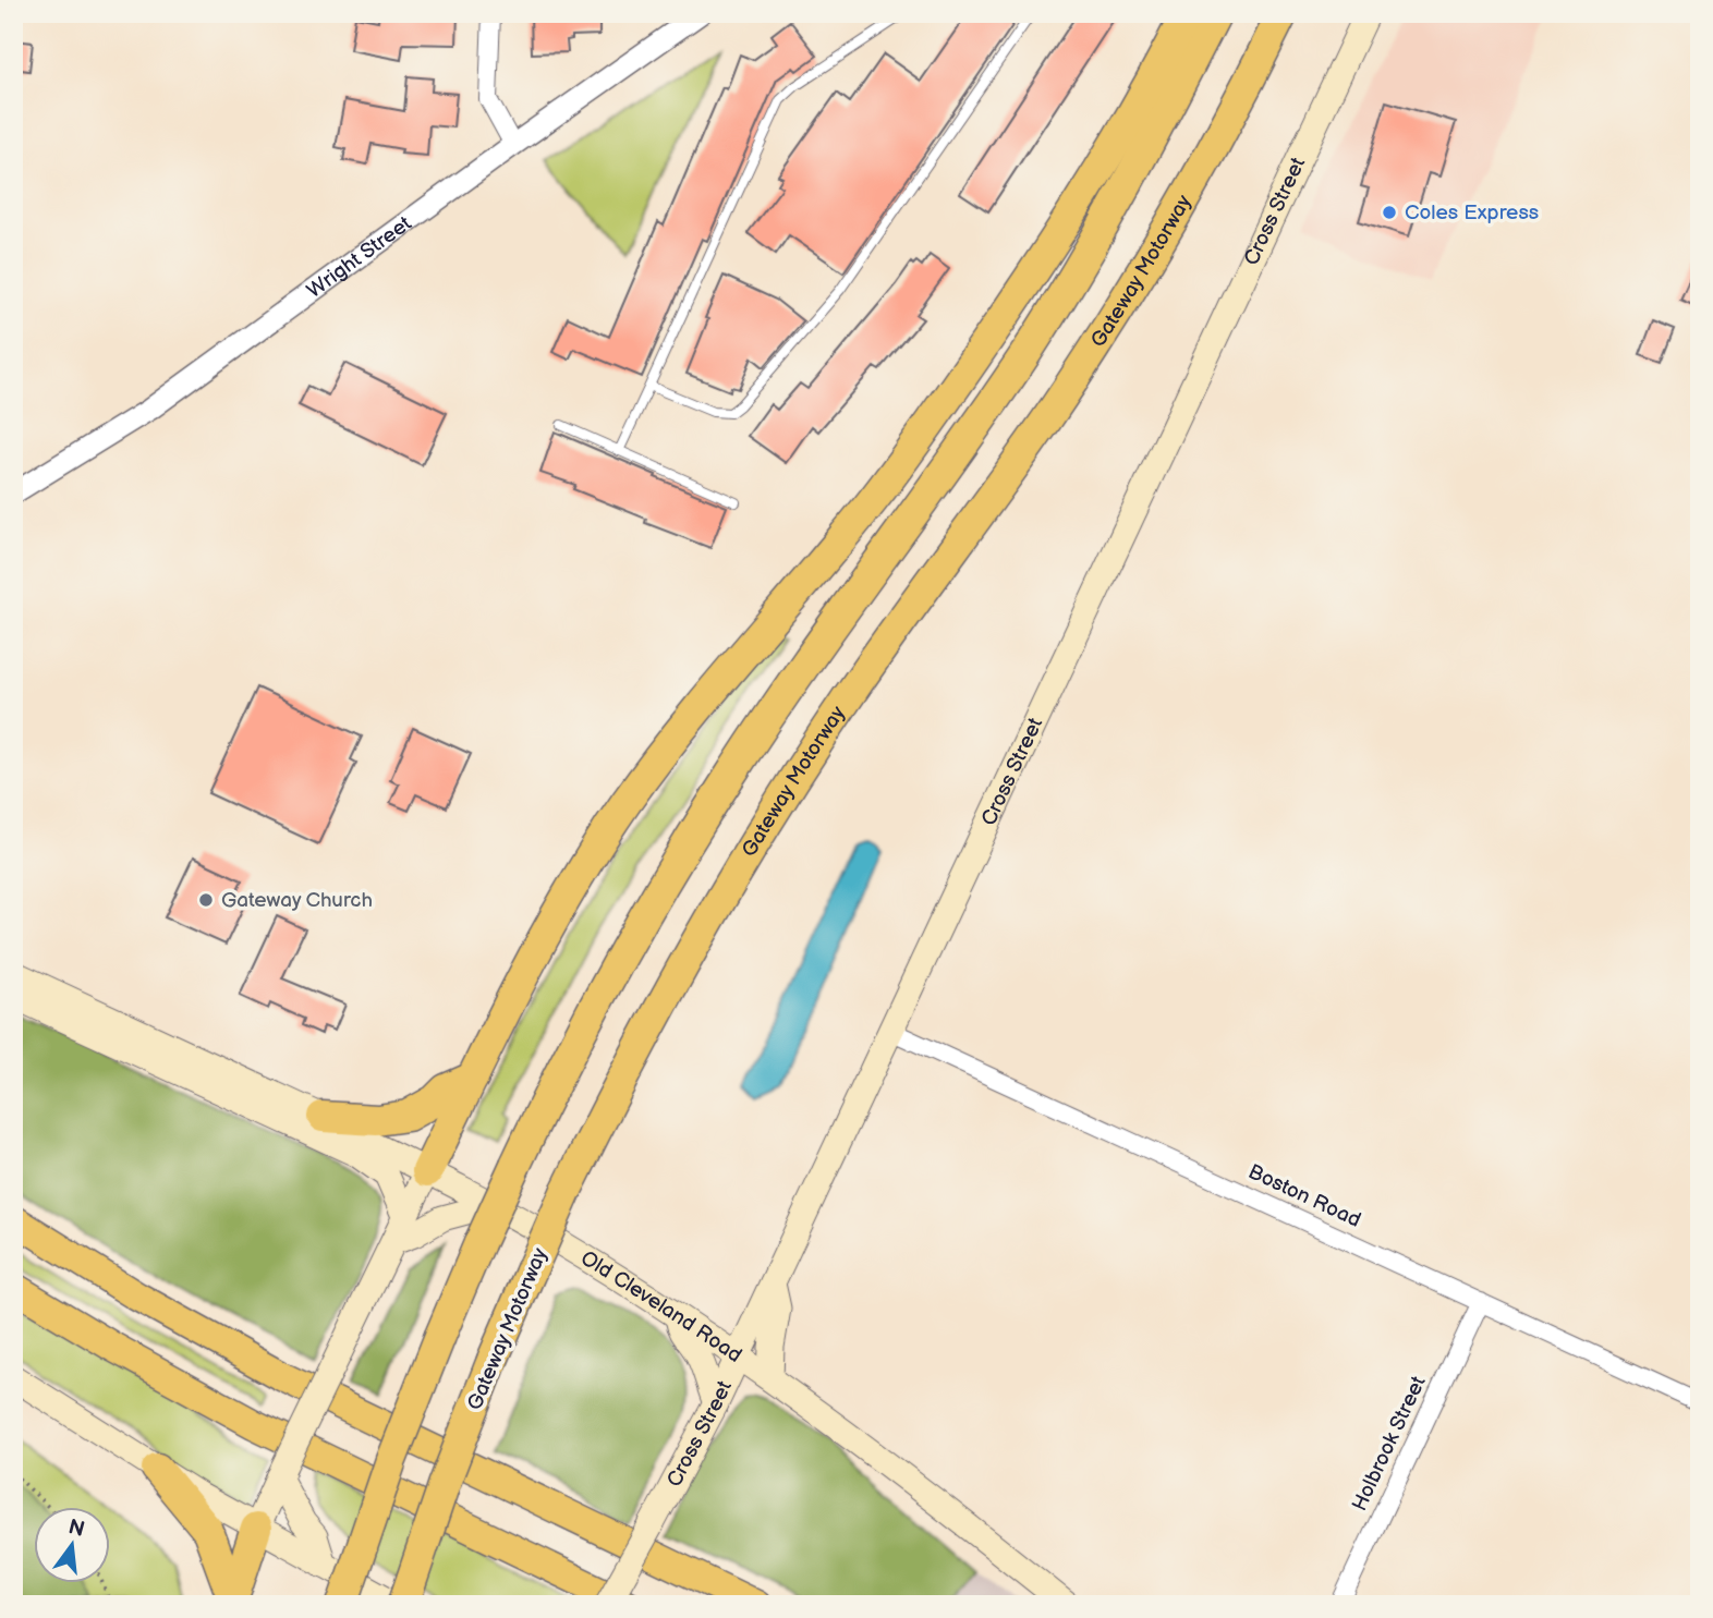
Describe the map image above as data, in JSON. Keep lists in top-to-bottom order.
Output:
{
  "streets": {
    "highway": ["Gateway Motorway"],
    "main road": ["Cross Street", "Old Cleveland Road"],
    "street": ["Wright Street", "Boston Road", "Holbrook Street"]
  },
  "crossings": [
    ["Cross Street", "Boston Road"],
    ["Cross Street", "Old Cleveland Road"],
    ["Boston Road", "Holbrook Street"]
  ],
  "places": ["Coles Express", "Gateway Church"],
  "north": "top"
}
